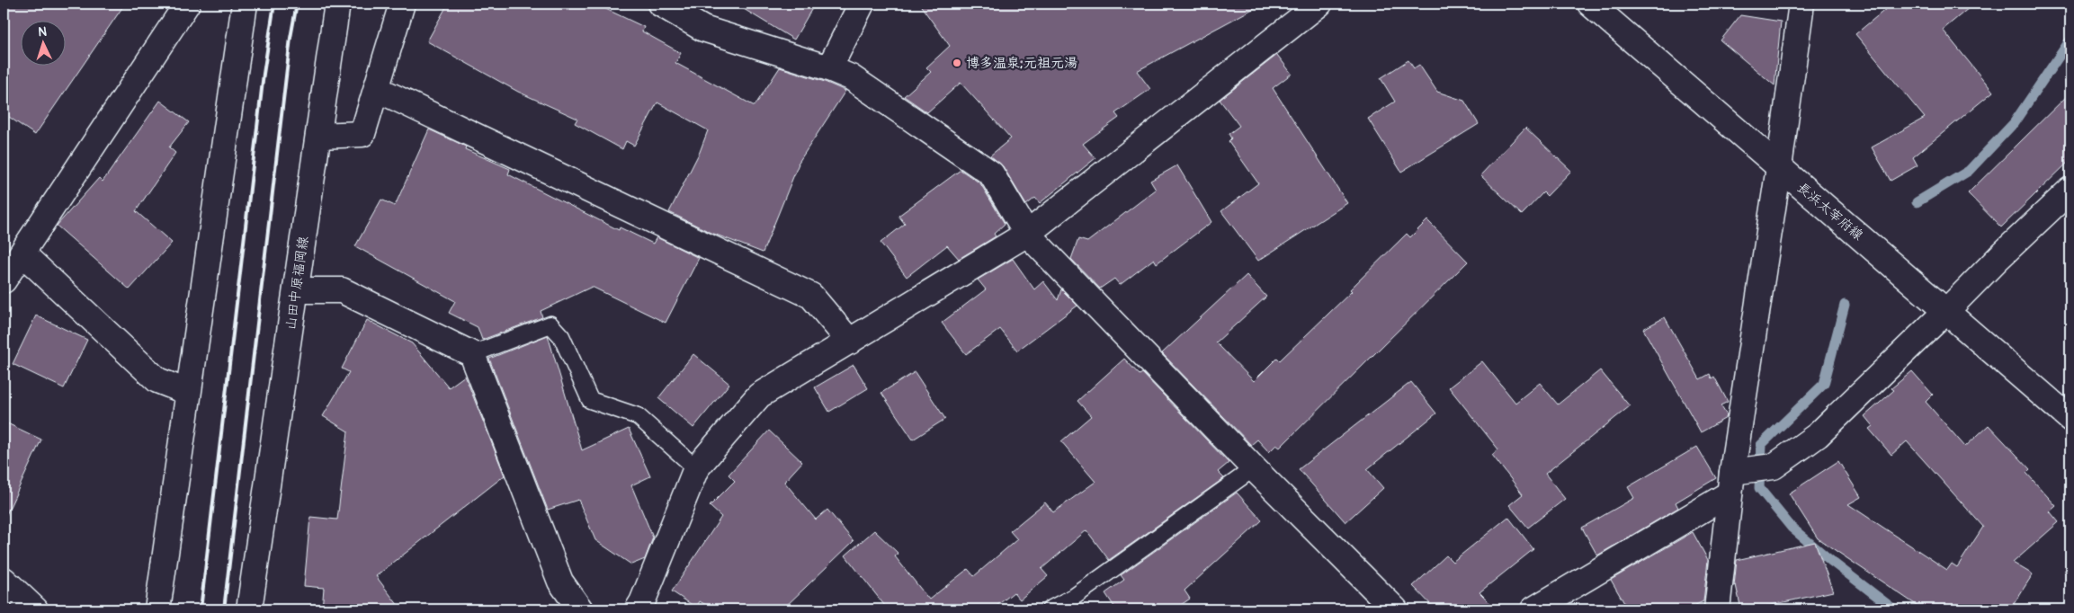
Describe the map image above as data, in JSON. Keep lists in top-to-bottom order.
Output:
{
  "streets": {
    "street": ["長浜太宰府線", "山田中原福岡線"]
  },
  "places": ["博多温泉;元祖元湯"],
  "north": "top"
}
